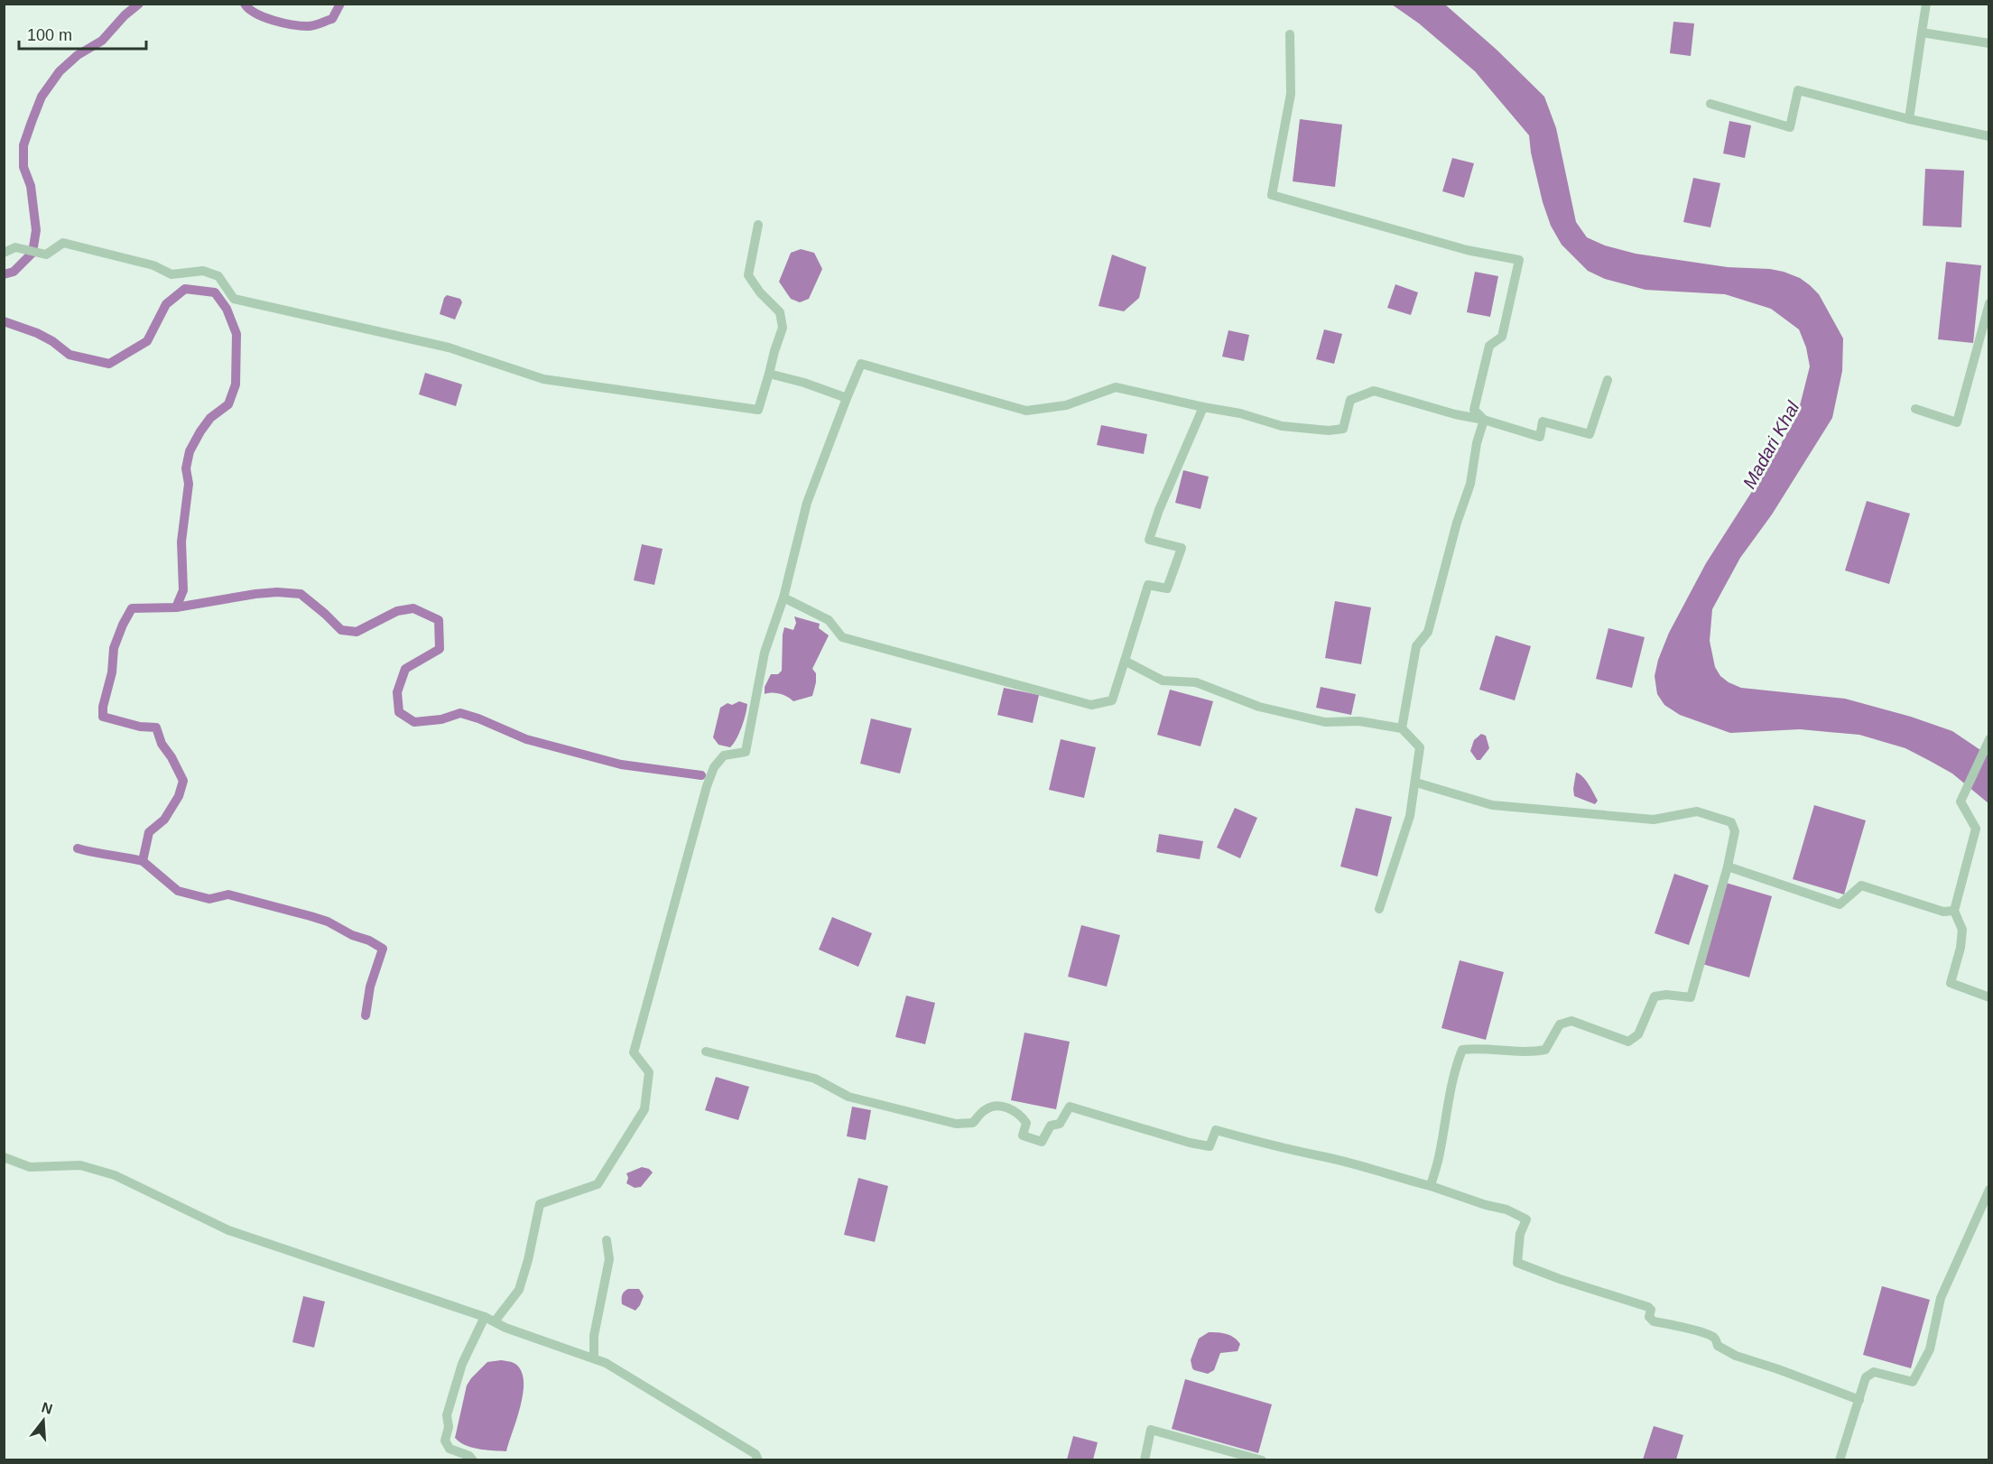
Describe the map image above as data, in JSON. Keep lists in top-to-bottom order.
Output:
{
  "water": ["Madari Khal"],
  "scale_bar": "100 m",
  "north": "top"
}
